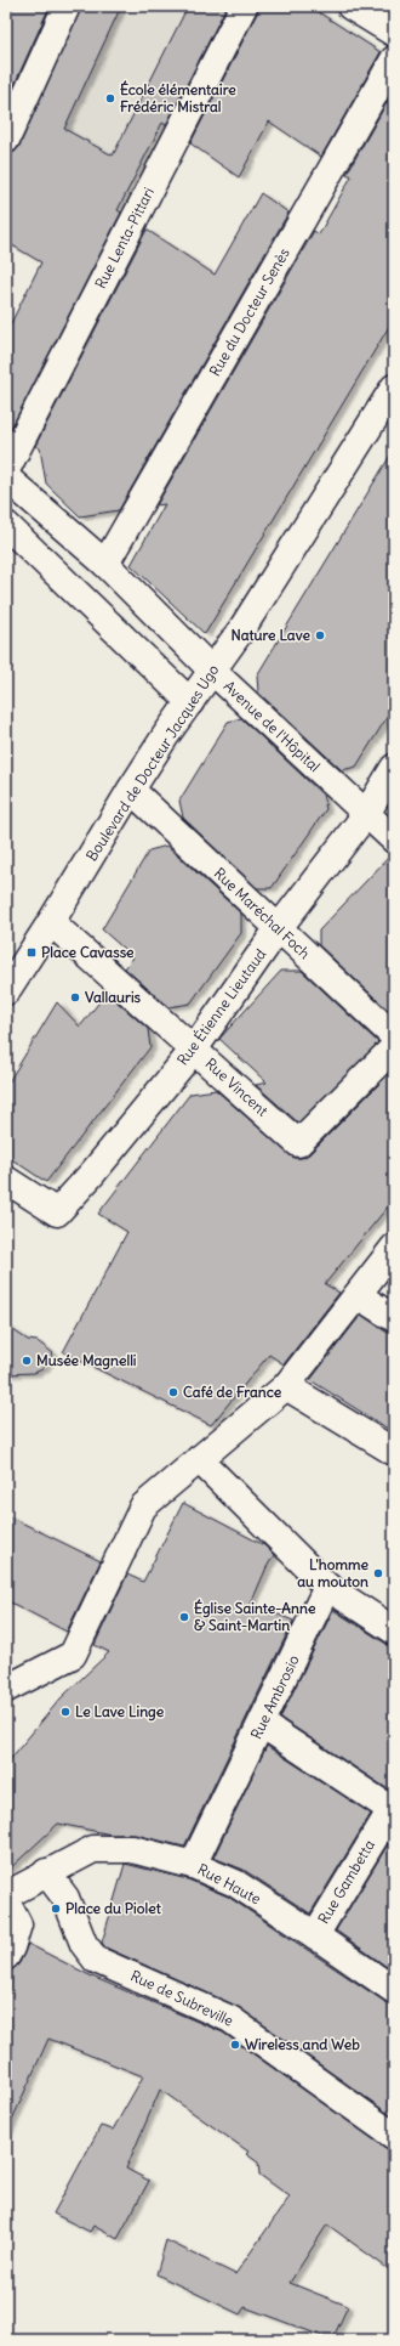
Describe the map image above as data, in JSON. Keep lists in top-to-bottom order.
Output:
{
  "streets": {
    "street": [
      "Rue Lenta-Pittari",
      "Rue du Docteur Senès",
      "Avenue de l'Hôpital",
      "Boulevard de Docteur Jacques Ugo",
      "Rue Maréchal Foch",
      "Rue Étienne Lieutaud",
      "Rue Vincent",
      "Rue Ambrosio",
      "Rue Gambetta",
      "Rue Haute",
      "Rue de Subreville"
    ]
  },
  "crossings": [
    ["Rue Lenta-Pittari", "Avenue de l'Hôpital"],
    ["Rue du Docteur Senès", "Avenue de l'Hôpital"],
    ["Avenue de l'Hôpital", "Boulevard de Docteur Jacques Ugo"],
    ["Avenue de l'Hôpital", "Rue Étienne Lieutaud"],
    ["Boulevard de Docteur Jacques Ugo", "Rue Maréchal Foch"],
    ["Boulevard de Docteur Jacques Ugo", "Rue Vincent"],
    ["Rue Maréchal Foch", "Rue Étienne Lieutaud"],
    ["Rue Étienne Lieutaud", "Rue Vincent"],
    ["Rue Ambrosio", "Rue Haute"],
    ["Rue Gambetta", "Rue Haute"],
    ["Rue Haute", "Rue de Subreville"]
  ],
  "places": {
    "other": [
      "École élémentaire Frédéric Mistral",
      "Nature Lave",
      "Vallauris",
      "Musée Magnelli",
      "Café de France",
      "L'homme au mouton",
      "Église Sainte-Anne & Saint-Martin",
      "Le Lave Linge",
      "Place du Piolet",
      "Wireless and Web"
    ],
    "transit": ["Place Cavasse"]
  }
}
